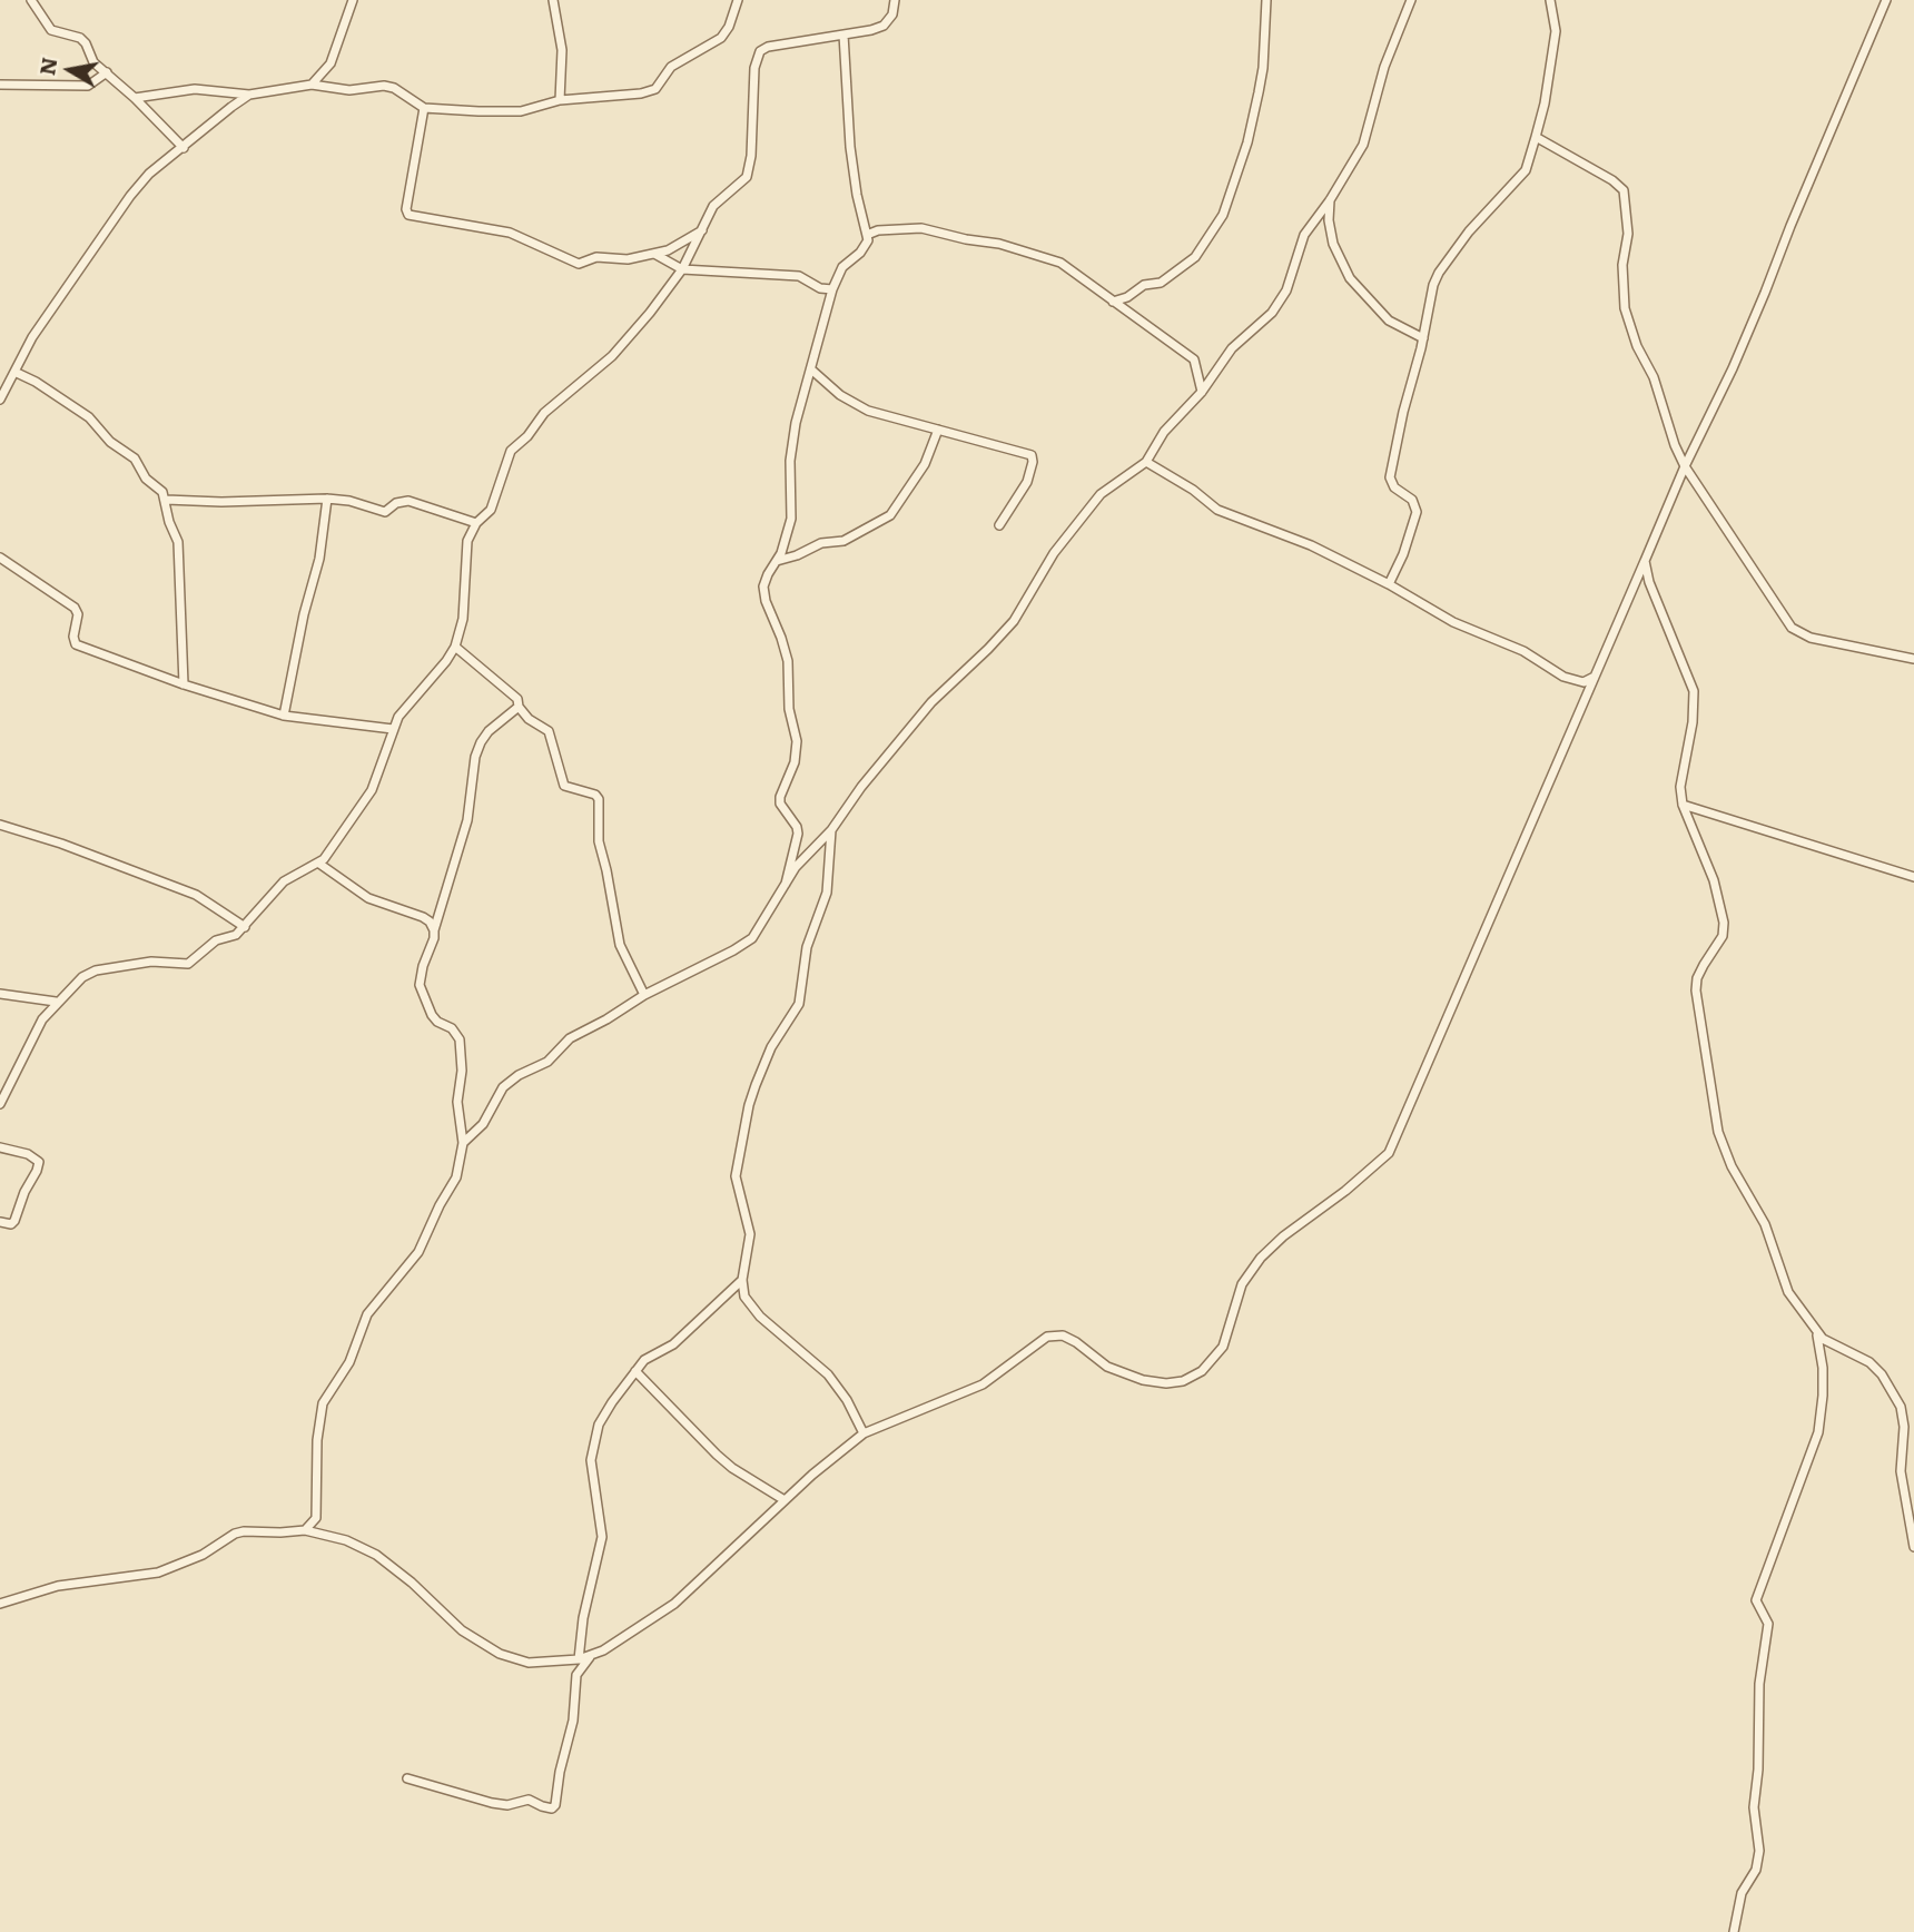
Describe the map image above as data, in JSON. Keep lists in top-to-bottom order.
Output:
{
  "north": "left"
}
